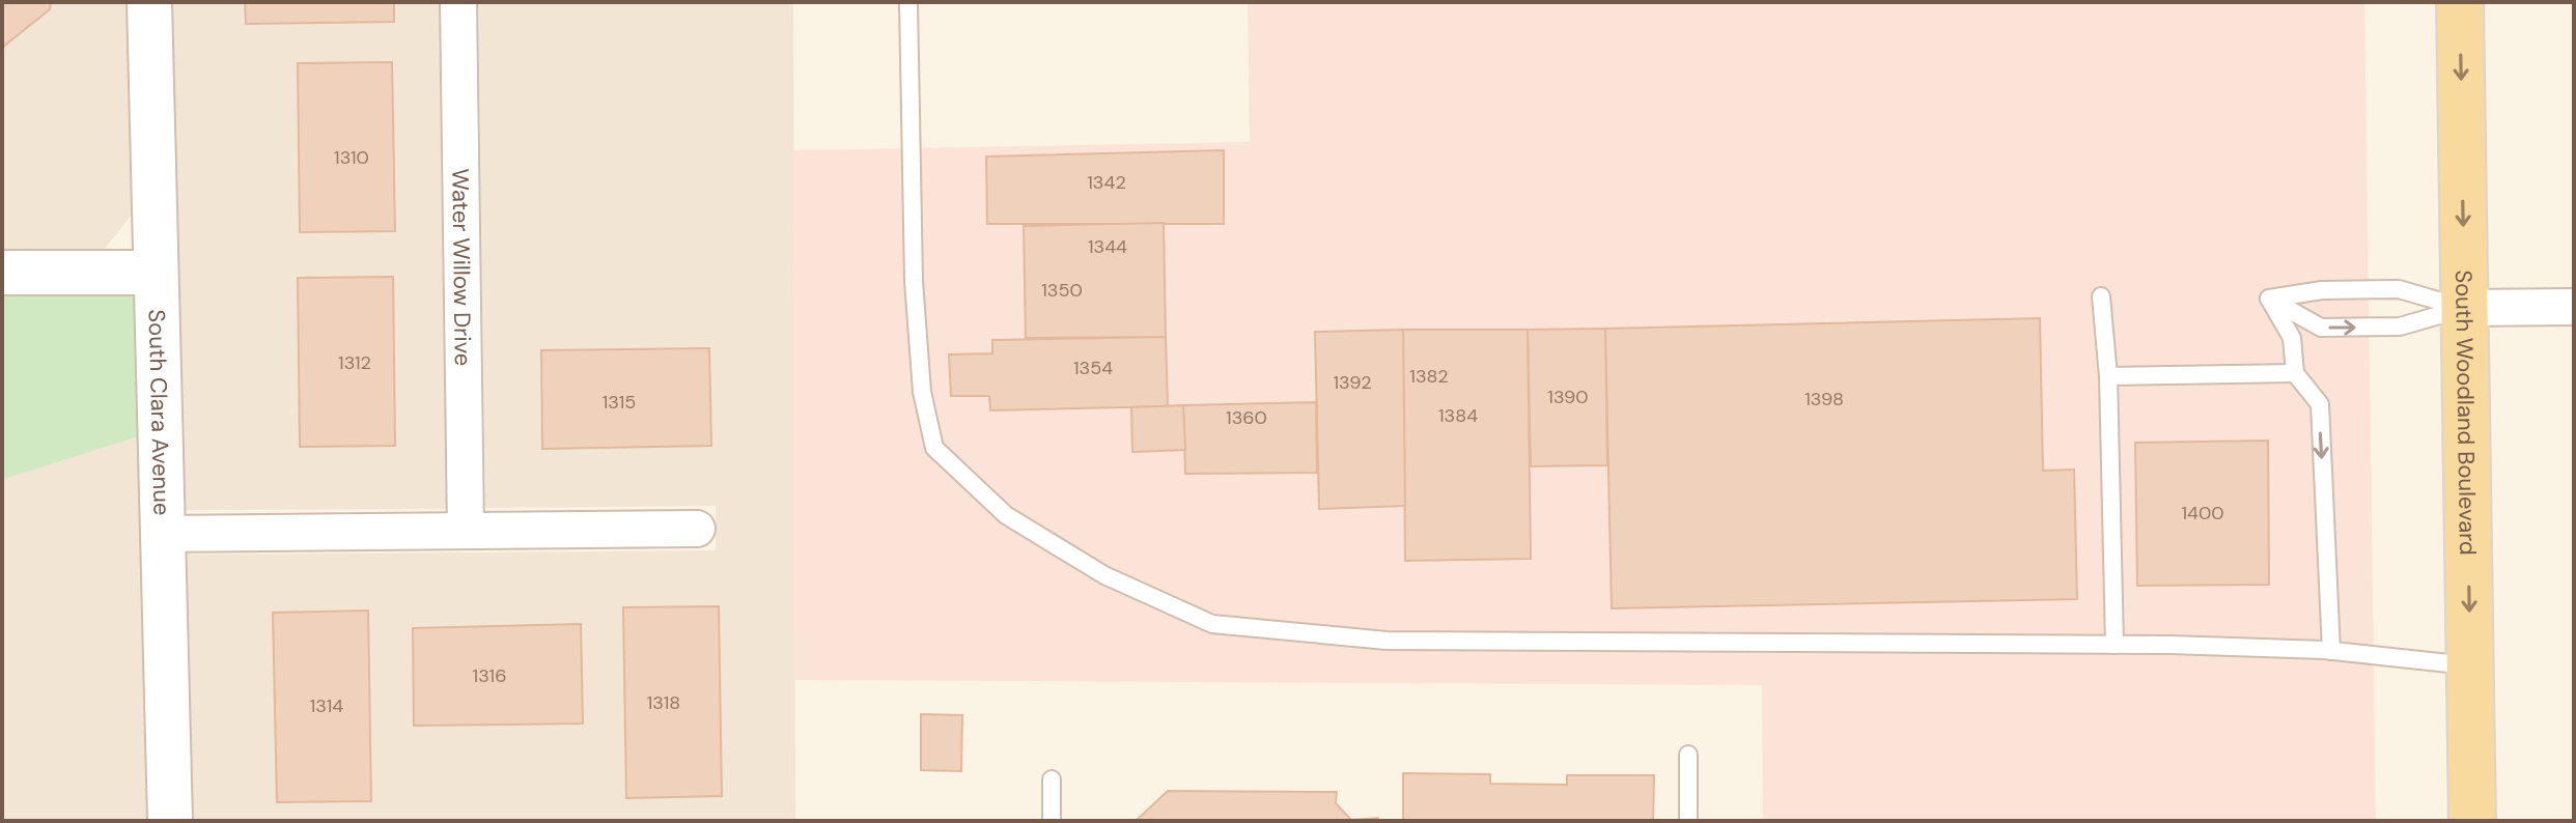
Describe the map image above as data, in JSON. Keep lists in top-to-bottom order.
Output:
{
  "streets": {
    "main road": ["South Woodland Boulevard"],
    "street": ["Water Willow Drive", "South Clara Avenue"]
  },
  "one_way": ["South Woodland Boulevard"],
  "house_numbers": [
    "1310",
    "1342",
    "1344",
    "1350",
    "1312",
    "1354",
    "1382",
    "1392",
    "1390",
    "1398",
    "1315",
    "1384",
    "1360",
    "1400",
    "1316",
    "1318",
    "1314"
  ]
}
